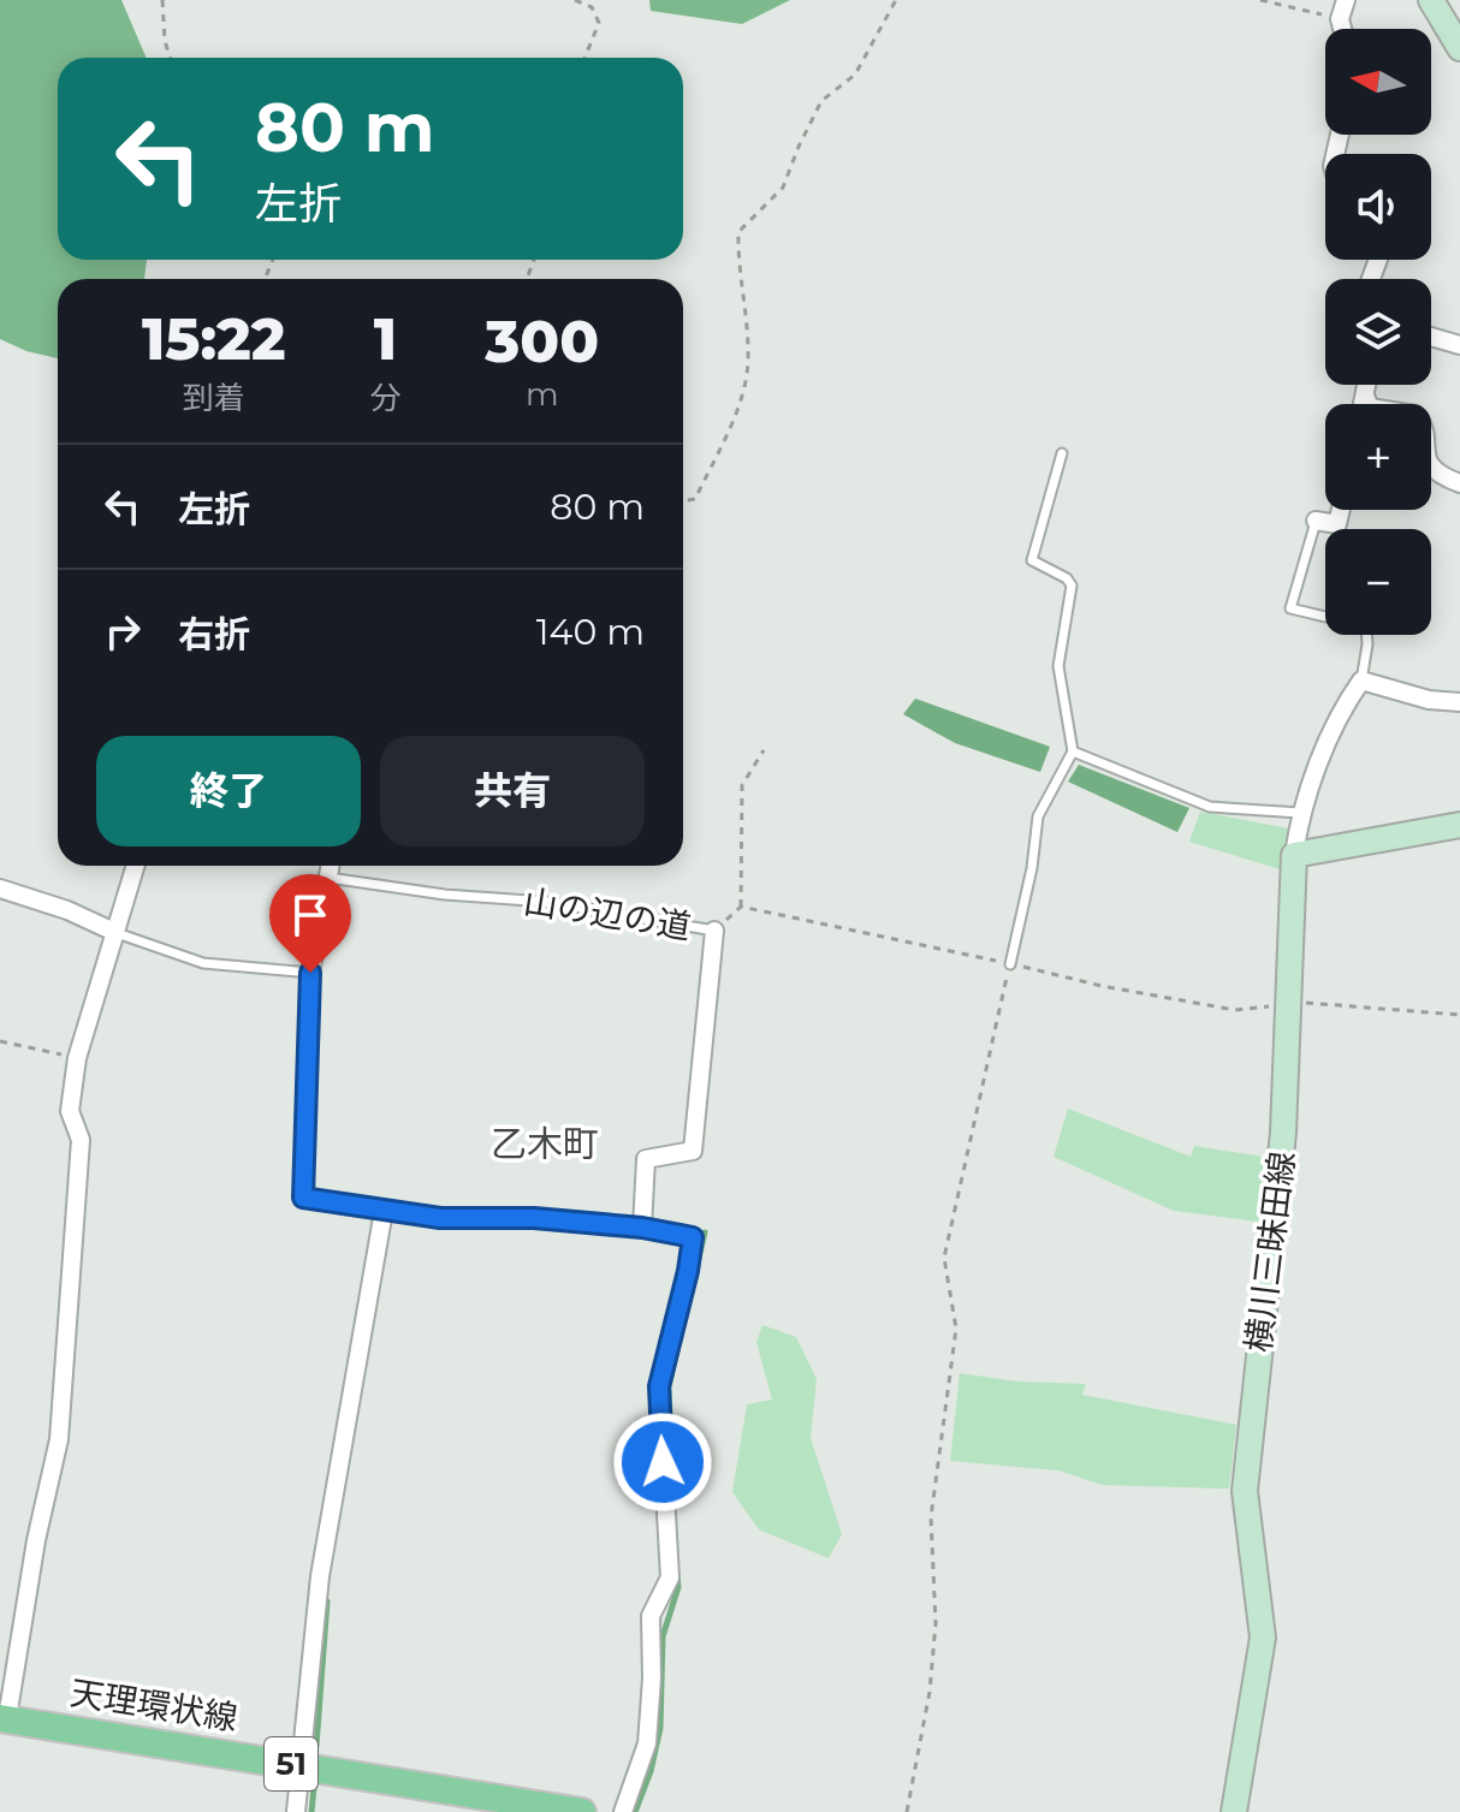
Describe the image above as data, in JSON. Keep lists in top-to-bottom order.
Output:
{
  "streets": {
    "main road": ["横川三昧田線", "天理環状線", "51"],
    "lane": ["山の辺の道"]
  },
  "crossings": [
    ["山の辺の道", "横川三昧田線"]
  ],
  "districts": ["乙木町"],
  "north": "left",
  "page": {
    "map_buttons": ["+", "−"],
    "turn": ["80 m", "左折"],
    "eta": [
      "15:22",
      "到着",
      "1",
      "分",
      "300",
      "m"
    ],
    "list": [
      {
        "name": "左折",
        "value": "80 m"
      },
      {
        "name": "右折",
        "value": "140 m"
      }
    ],
    "buttons": ["終了", "共有"]
  }
}
